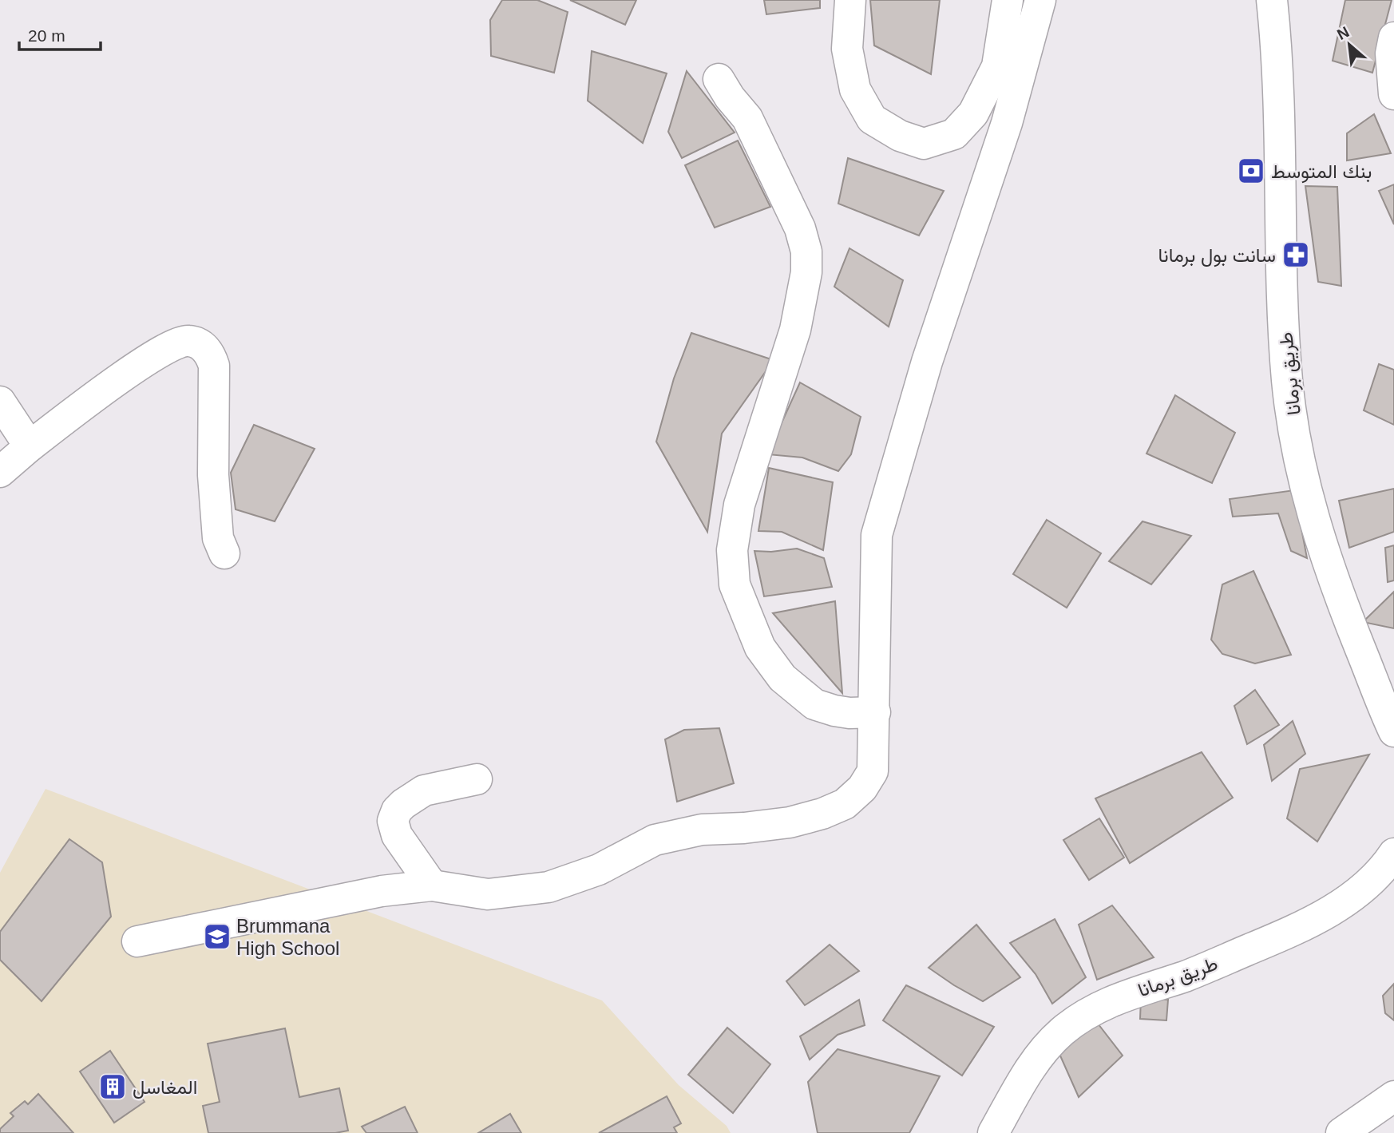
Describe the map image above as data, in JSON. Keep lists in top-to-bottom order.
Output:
{
  "streets": {
    "street": ["طريق برمانا"]
  },
  "places": {
    "bank": ["بنك المتوسط"],
    "pharmacy": ["سانت بول برمانا"],
    "school or university": ["Brummana High School"],
    "building": ["المغاسل"]
  },
  "scale_bar": "20 m",
  "north": "top left"
}
